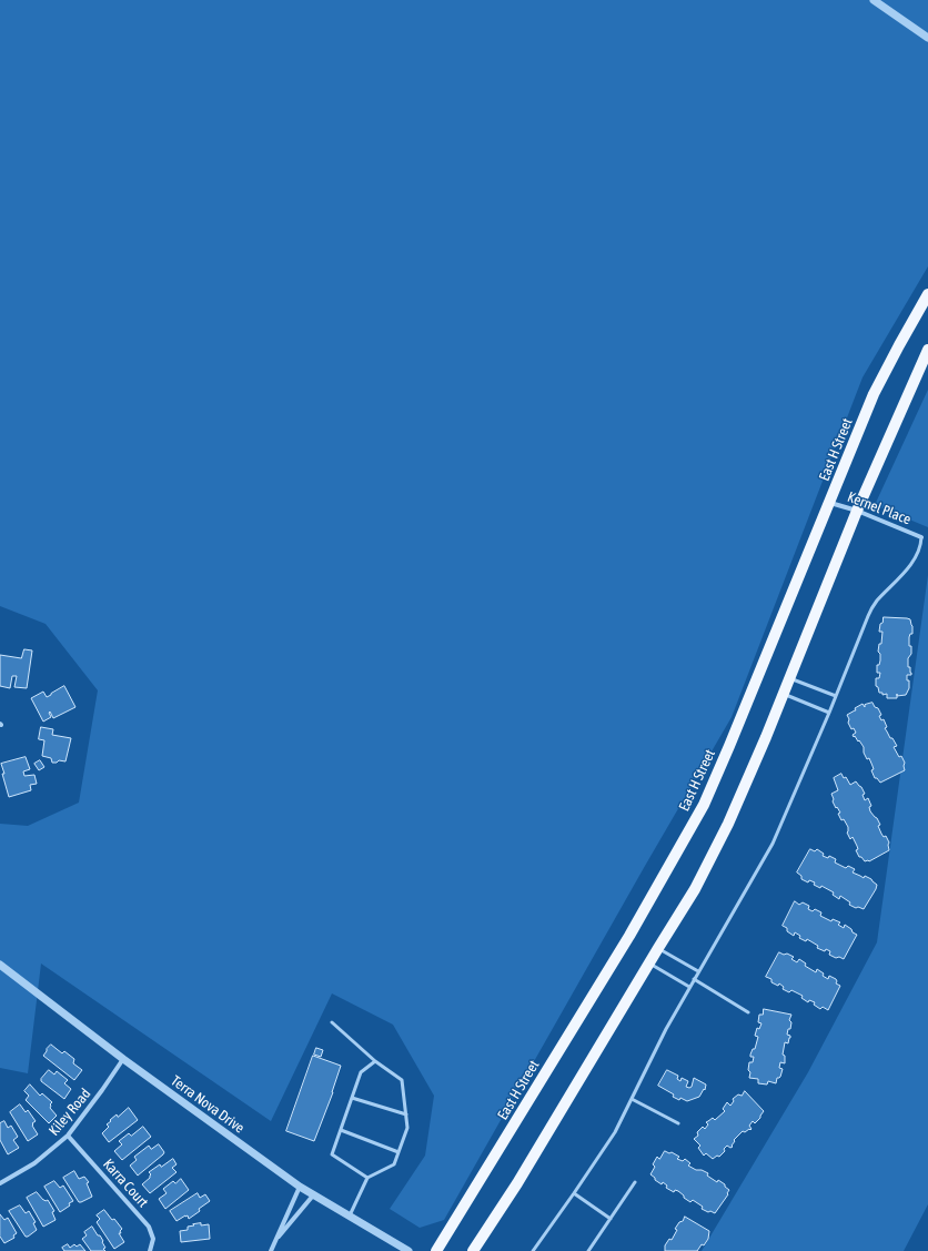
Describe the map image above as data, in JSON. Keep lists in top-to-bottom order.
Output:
{
  "streets": {
    "main road": ["East H Street"],
    "street": [
      "Kernel Place",
      "Terra Nova Drive",
      "Kiley Road",
      "Karra Court"
    ]
  },
  "crossings": [
    ["East H Street", "Kernel Place"],
    ["Terra Nova Drive", "Kiley Road"],
    ["Kiley Road", "Karra Court"]
  ]
}
